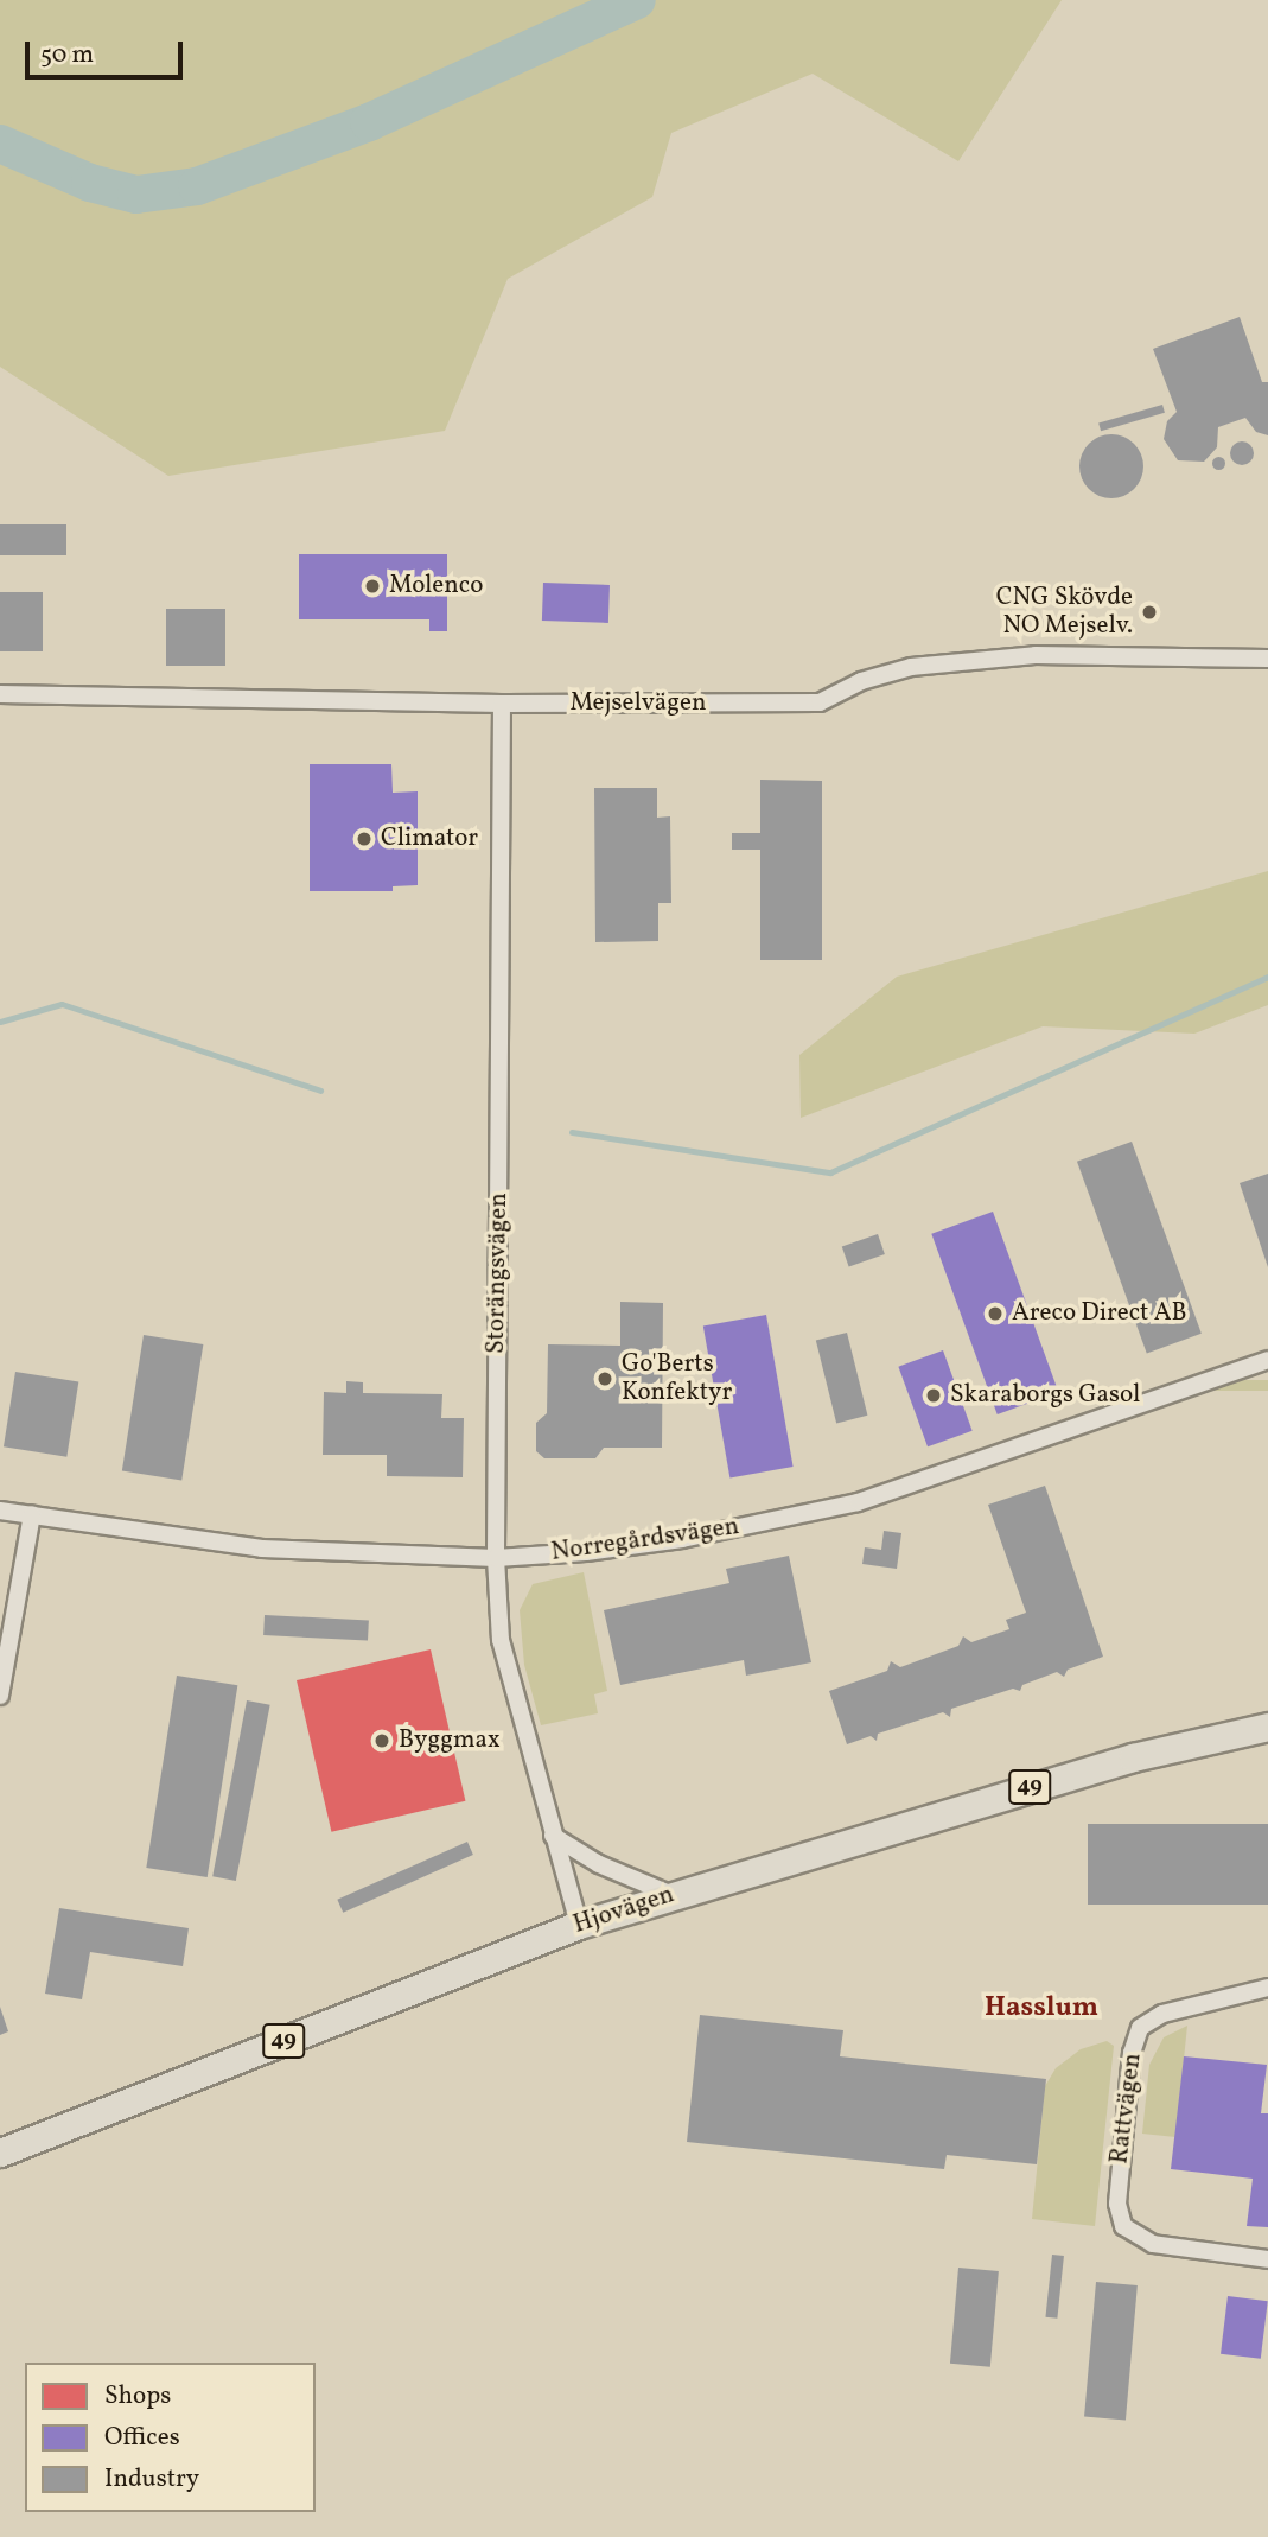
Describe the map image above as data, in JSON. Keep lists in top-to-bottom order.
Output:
{
  "streets": {
    "main road": ["49", "Hjovägen"],
    "street": [
      "Mejselvägen",
      "Storängsvägen",
      "Norregårdsvägen",
      "Rattvägen"
    ]
  },
  "crossings": [
    ["Mejselvägen", "Storängsvägen"],
    ["Storängsvägen", "Norregårdsvägen"],
    ["Storängsvägen", "Hjovägen"]
  ],
  "districts": ["Hasslum"],
  "places": [
    "Molenco",
    "CNG Skövde NO Mejselv.",
    "Climator",
    "Areco Direct AB",
    "Go'Berts Konfektyr",
    "Skaraborgs Gasol",
    "Byggmax"
  ],
  "legend": ["Shops", "Offices", "Industry"],
  "scale_bar": "50 m"
}
